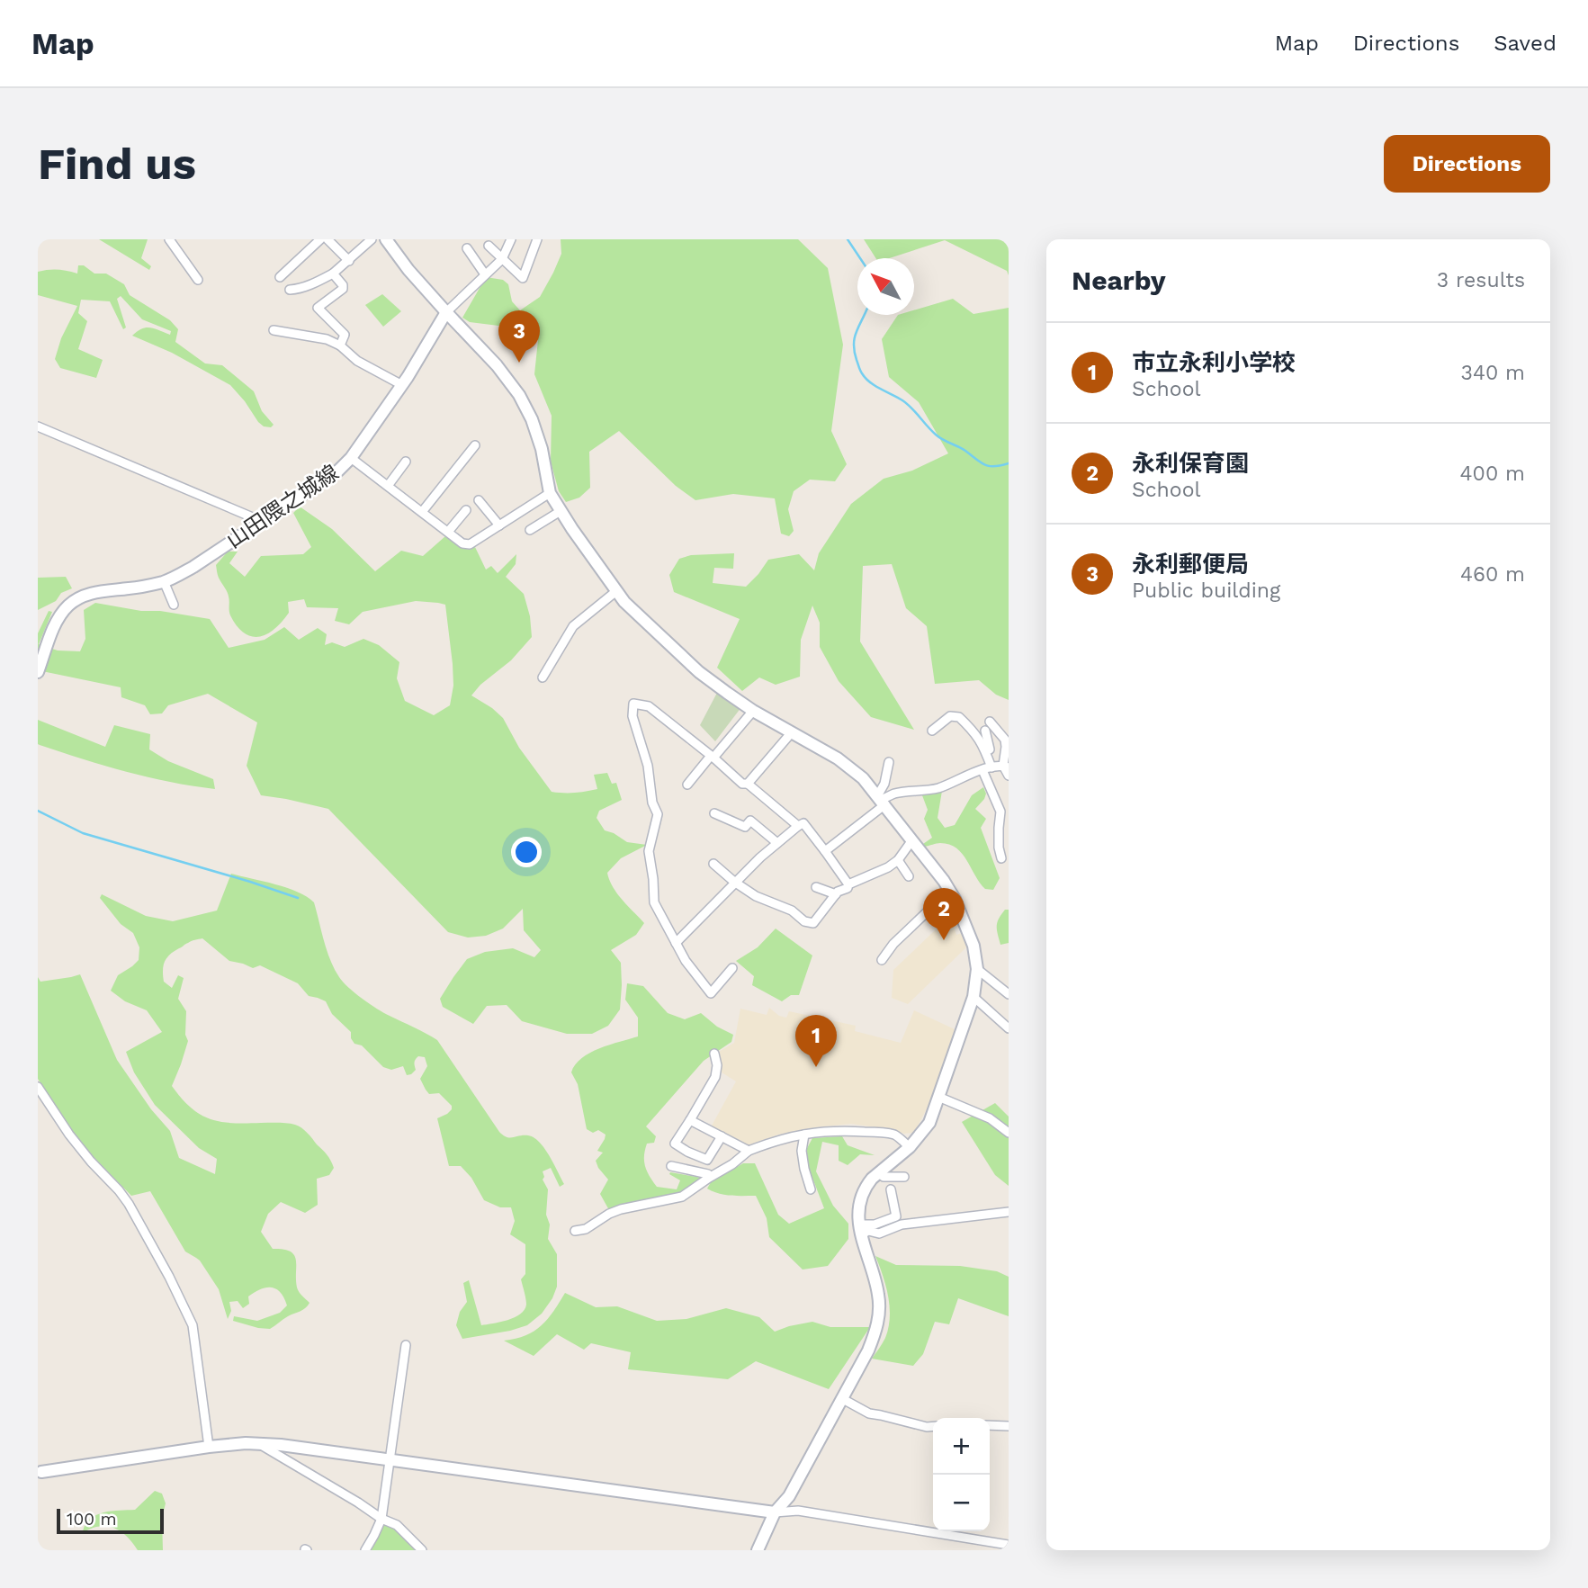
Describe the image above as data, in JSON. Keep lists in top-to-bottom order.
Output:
{
  "streets": {
    "street": ["山田隈之城線"]
  },
  "scale_bar": "100 m",
  "north": "top left",
  "page": {
    "header": "Map",
    "nav": ["Map", "Directions", "Saved"],
    "buttons": "Directions",
    "title": "Find us",
    "heading": ["Nearby", "3 results"],
    "pins": ["3", "2", "1"],
    "list": [
      {
        "mark": "1",
        "name": "市立永利小学校",
        "note": "School",
        "value": "340 m"
      },
      {
        "mark": "2",
        "name": "永利保育園",
        "note": "School",
        "value": "400 m"
      },
      {
        "mark": "3",
        "name": "永利郵便局",
        "note": "Public building",
        "value": "460 m"
      }
    ],
    "map_buttons": ["+", "−"],
    "scale": "100 m"
  }
}
